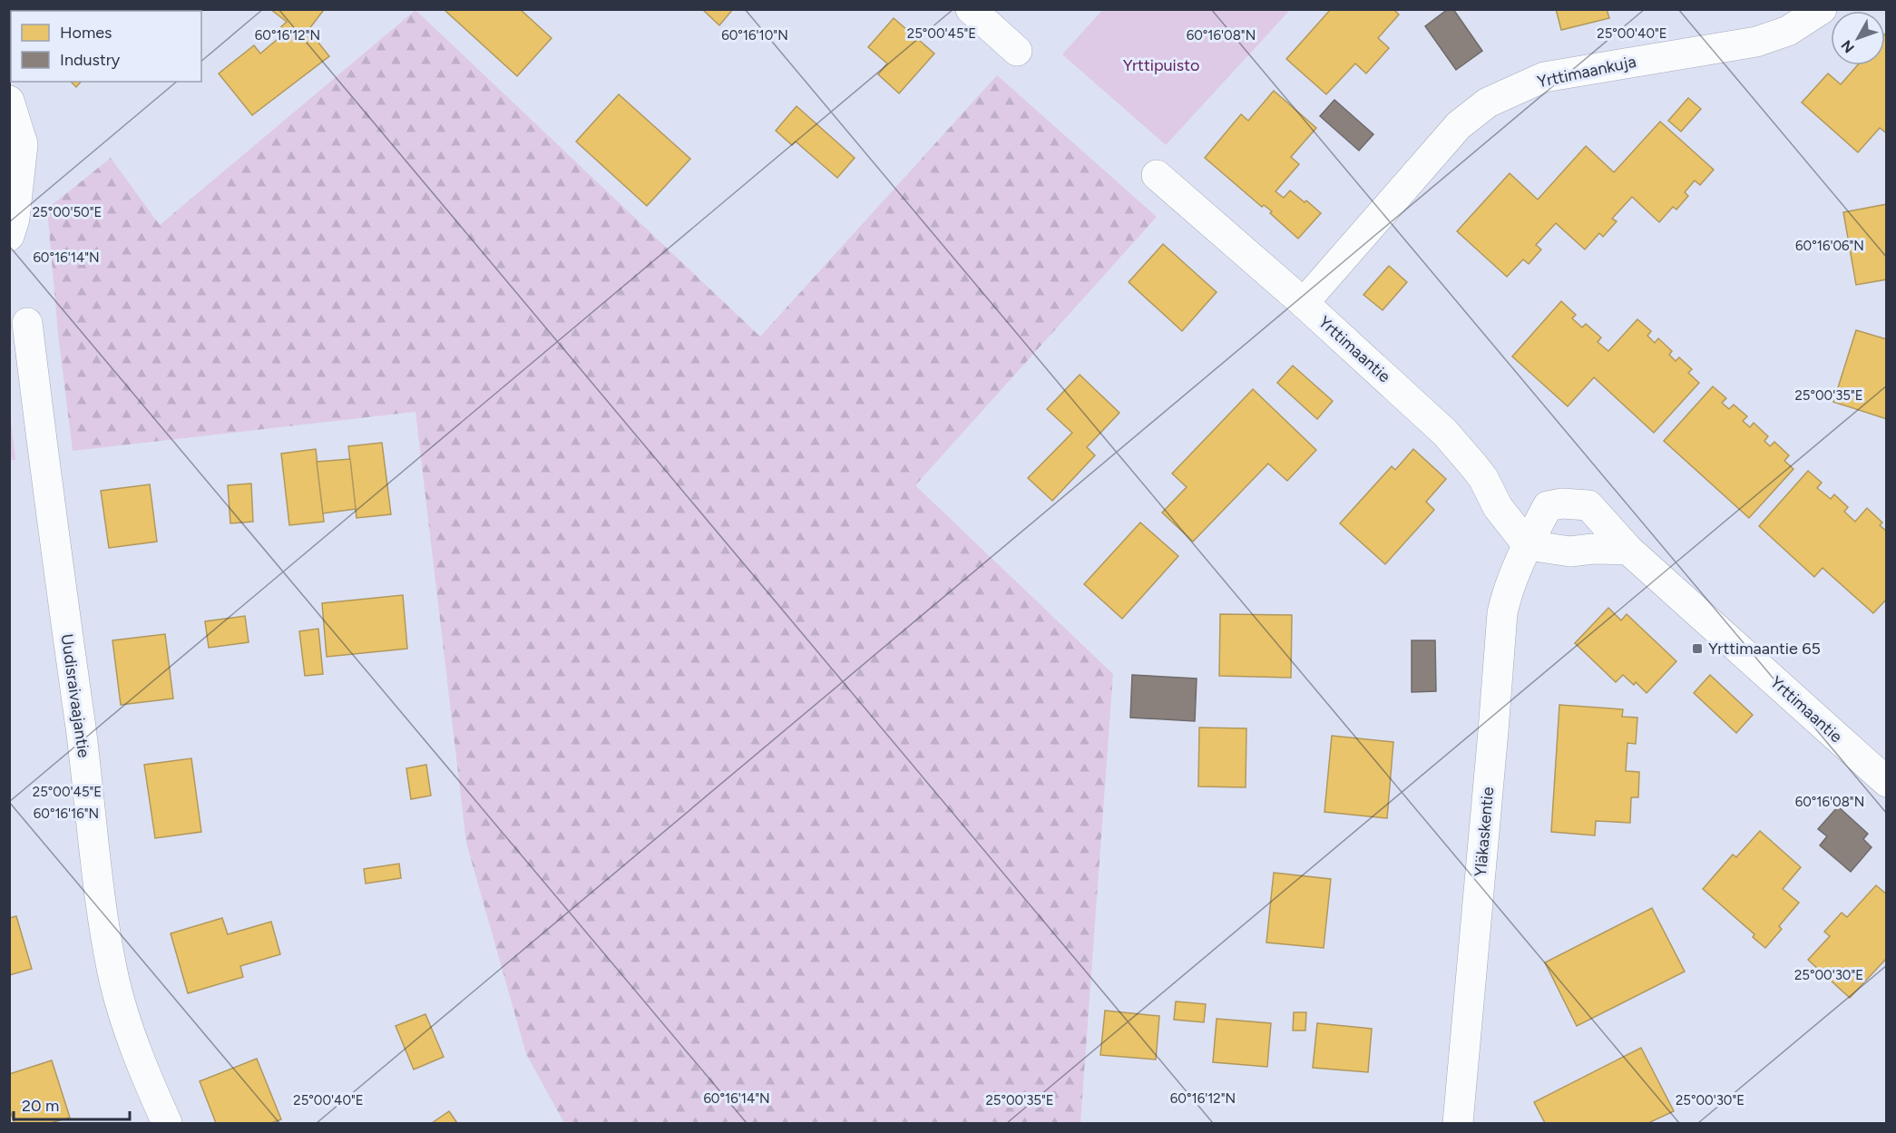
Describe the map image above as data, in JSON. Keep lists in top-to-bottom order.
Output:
{
  "streets": {
    "street": [
      "Yrttimaankuja",
      "Yrttimaantie",
      "Uudisraivaajantie",
      "Yläkaskentie"
    ]
  },
  "crossings": [
    ["Yrttimaankuja", "Yrttimaantie"],
    ["Yrttimaantie", "Yläkaskentie"]
  ],
  "parks": ["Yrttipuisto"],
  "places": {
    "transit": ["Yrttimaantie 65"]
  },
  "legend": ["Homes", "Industry"],
  "scale_bar": "20 m",
  "north": "bottom left",
  "coordinates": [
    "25°00'45\"E",
    "25°00'40\"E",
    "60°16'12\"N",
    "60°16'08\"N",
    "60°16'10\"N",
    "25°00'50\"E",
    "60°16'06\"N",
    "60°16'14\"N",
    "25°00'35\"E",
    "60°16'16\"N",
    "25°00'30\"E"
  ]
}
